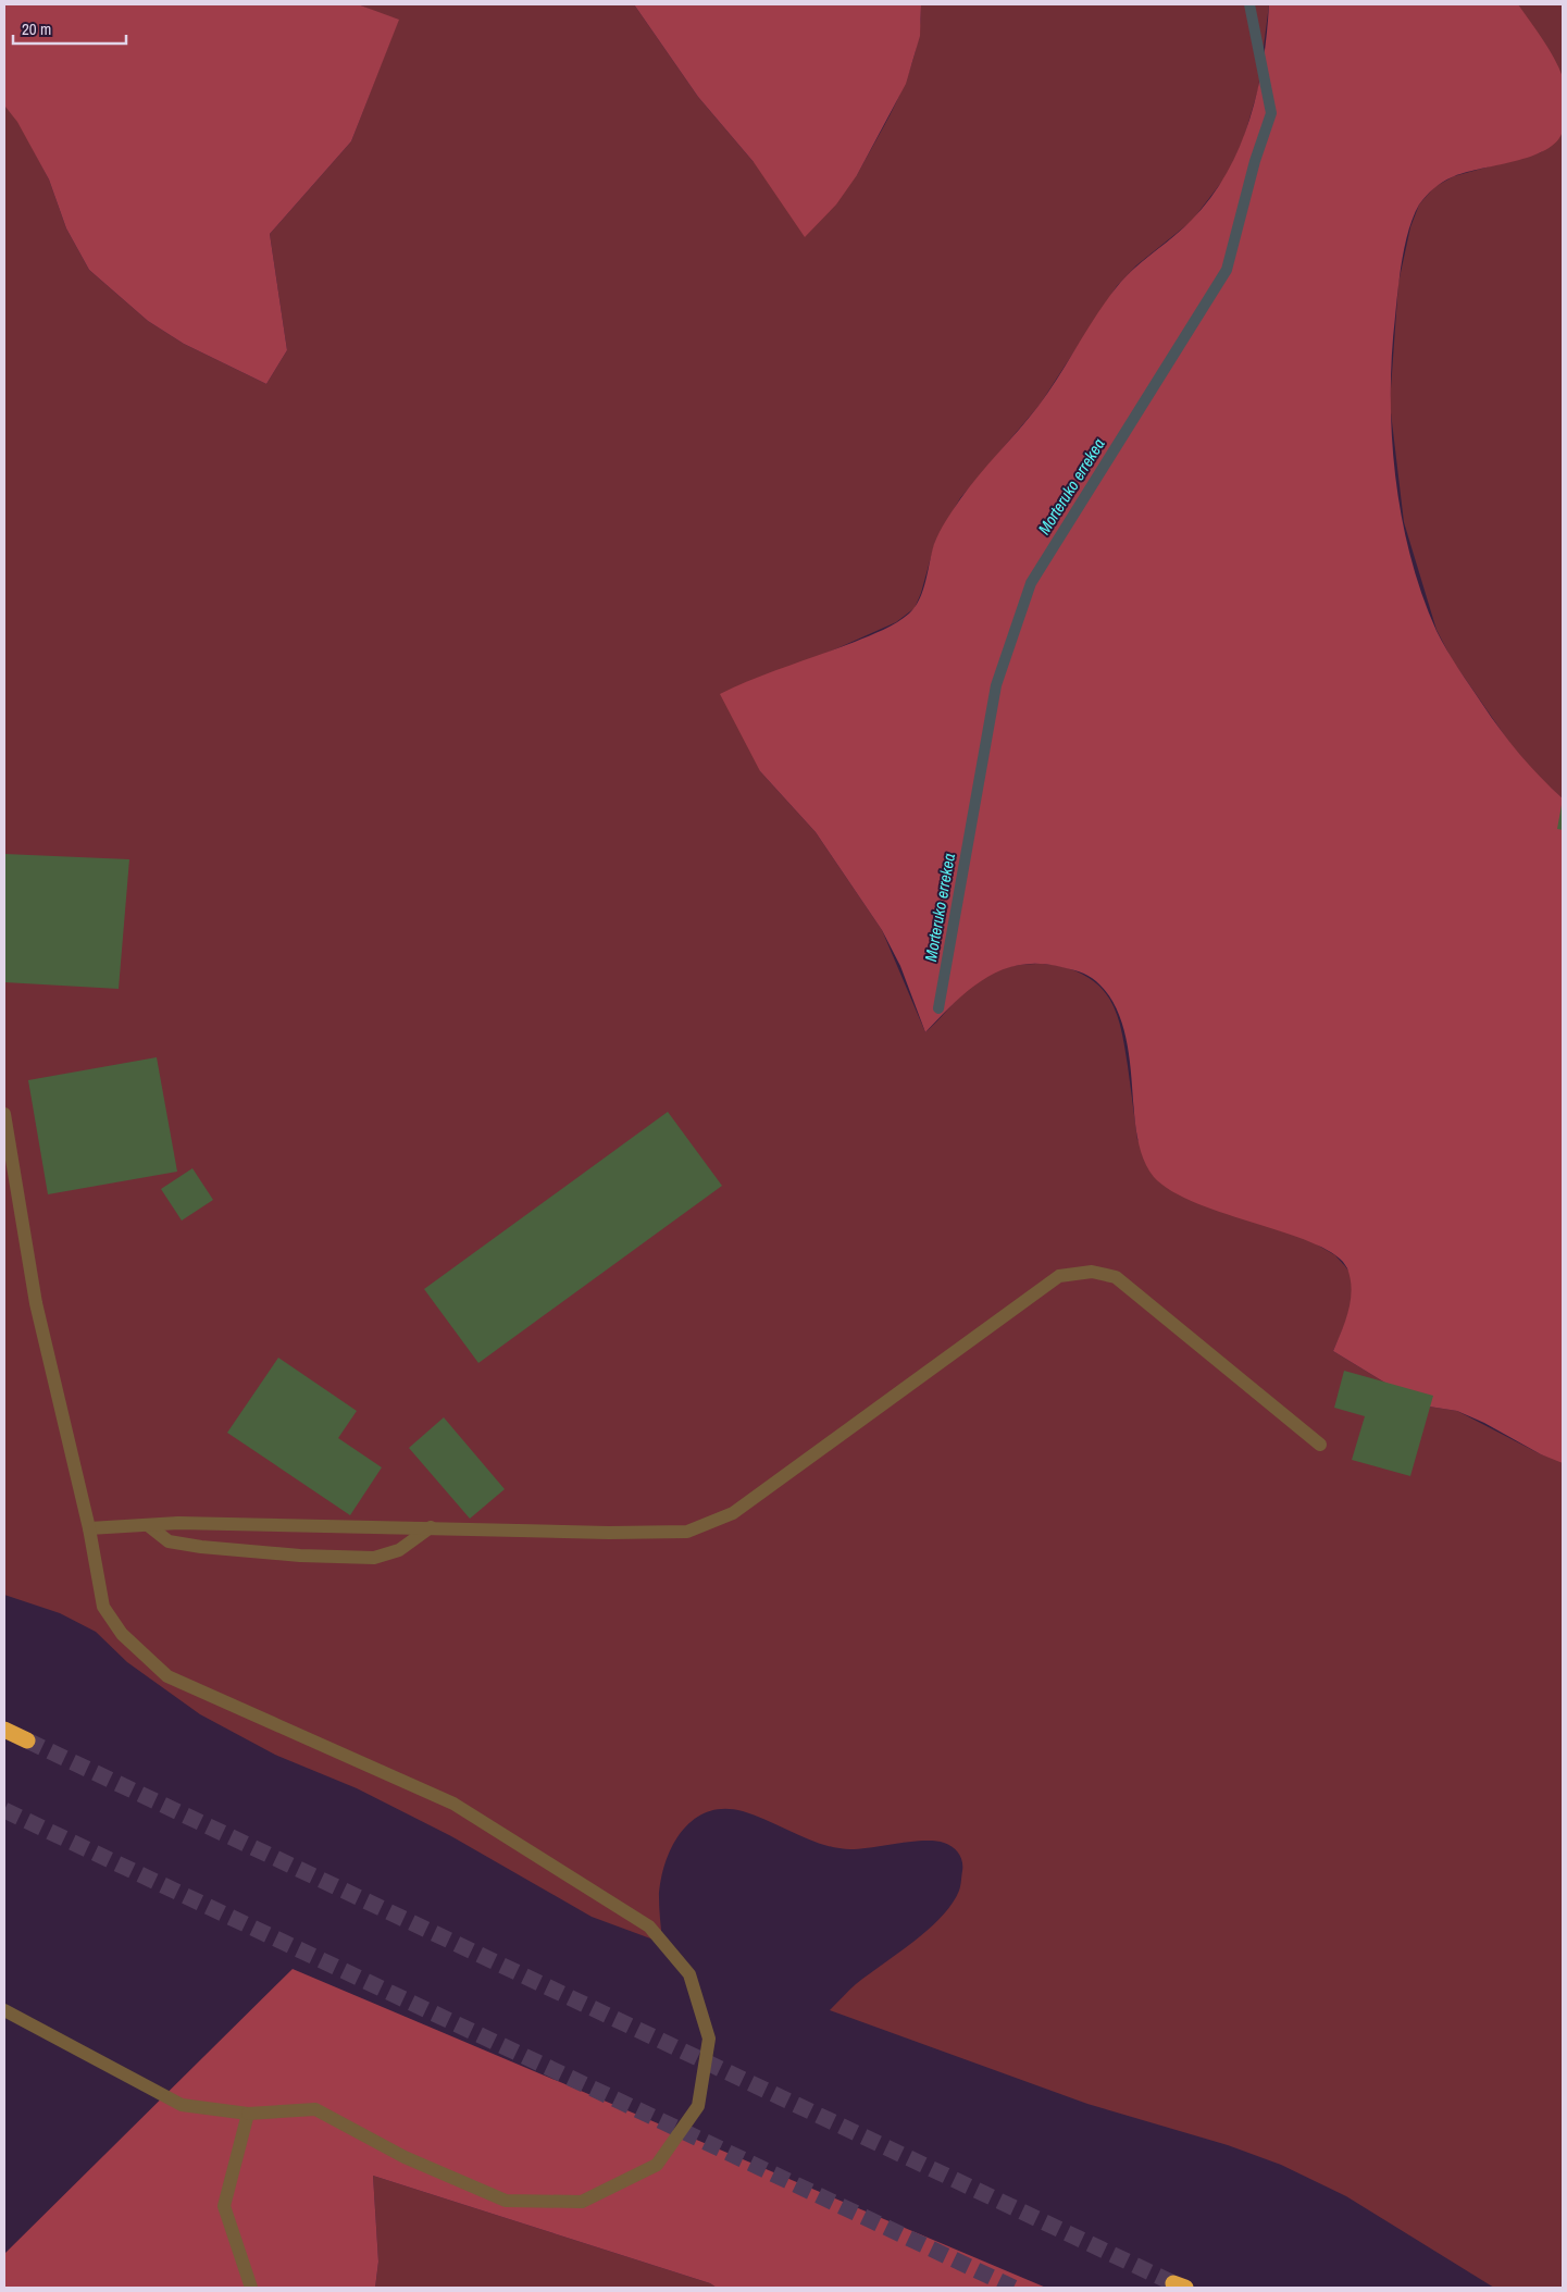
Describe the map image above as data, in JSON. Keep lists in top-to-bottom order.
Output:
{
  "water": ["Morteruko errekea"],
  "scale_bar": "20 m"
}
